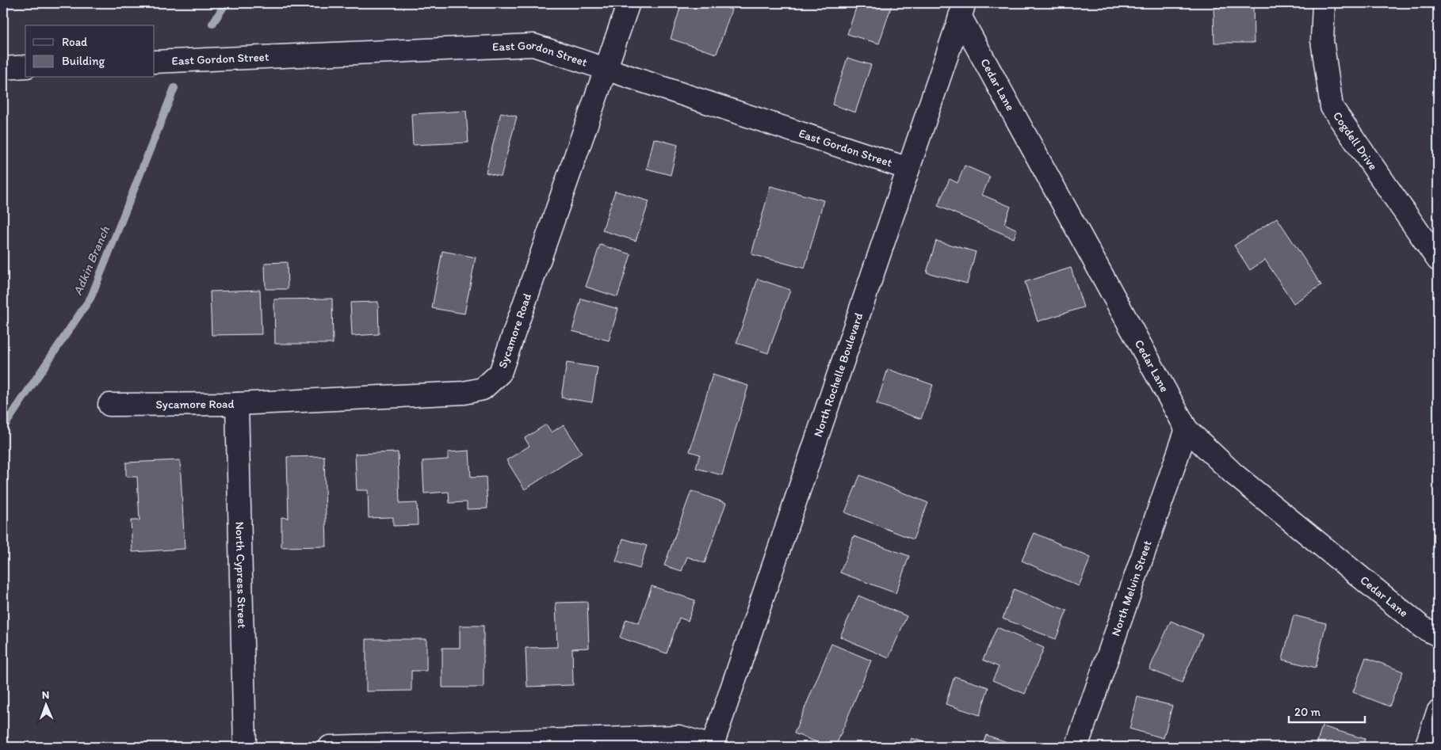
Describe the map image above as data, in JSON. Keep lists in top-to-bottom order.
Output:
{
  "streets": {
    "street": [
      "East Gordon Street",
      "Cedar Lane",
      "Cogdell Drive",
      "Sycamore Road",
      "North Rochelle Boulevard",
      "North Cypress Street",
      "North Melvin Street"
    ]
  },
  "crossings": [
    ["East Gordon Street", "Sycamore Road"],
    ["East Gordon Street", "North Rochelle Boulevard"],
    ["Cedar Lane", "North Rochelle Boulevard"],
    ["Cedar Lane", "North Melvin Street"],
    ["Sycamore Road", "North Cypress Street"]
  ],
  "water": ["Adkin Branch"],
  "legend": ["Road", "Building"],
  "scale_bar": "20 m",
  "north": "top"
}
